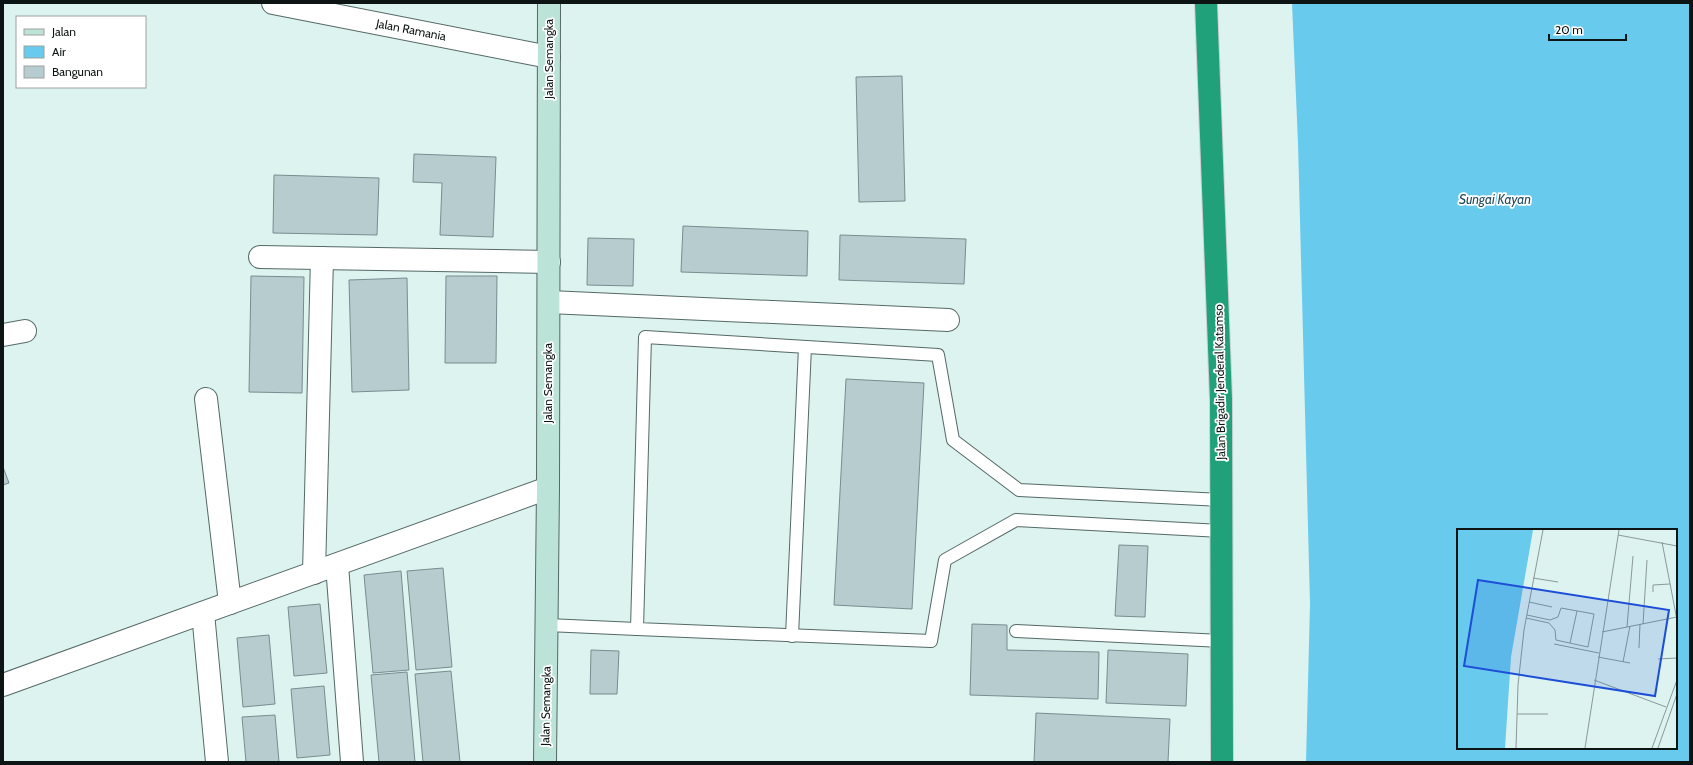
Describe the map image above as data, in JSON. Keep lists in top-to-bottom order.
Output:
{
  "streets": {
    "highway": ["Jalan Brigadir Jenderal Katamso"],
    "street": ["Jalan Ramania", "Jalan Semangka"]
  },
  "crossings": [
    ["Jalan Ramania", "Jalan Semangka"]
  ],
  "water": ["Sungai Kayan"],
  "legend": ["Jalan", "Air", "Bangunan"],
  "scale_bar": "20 m"
}
